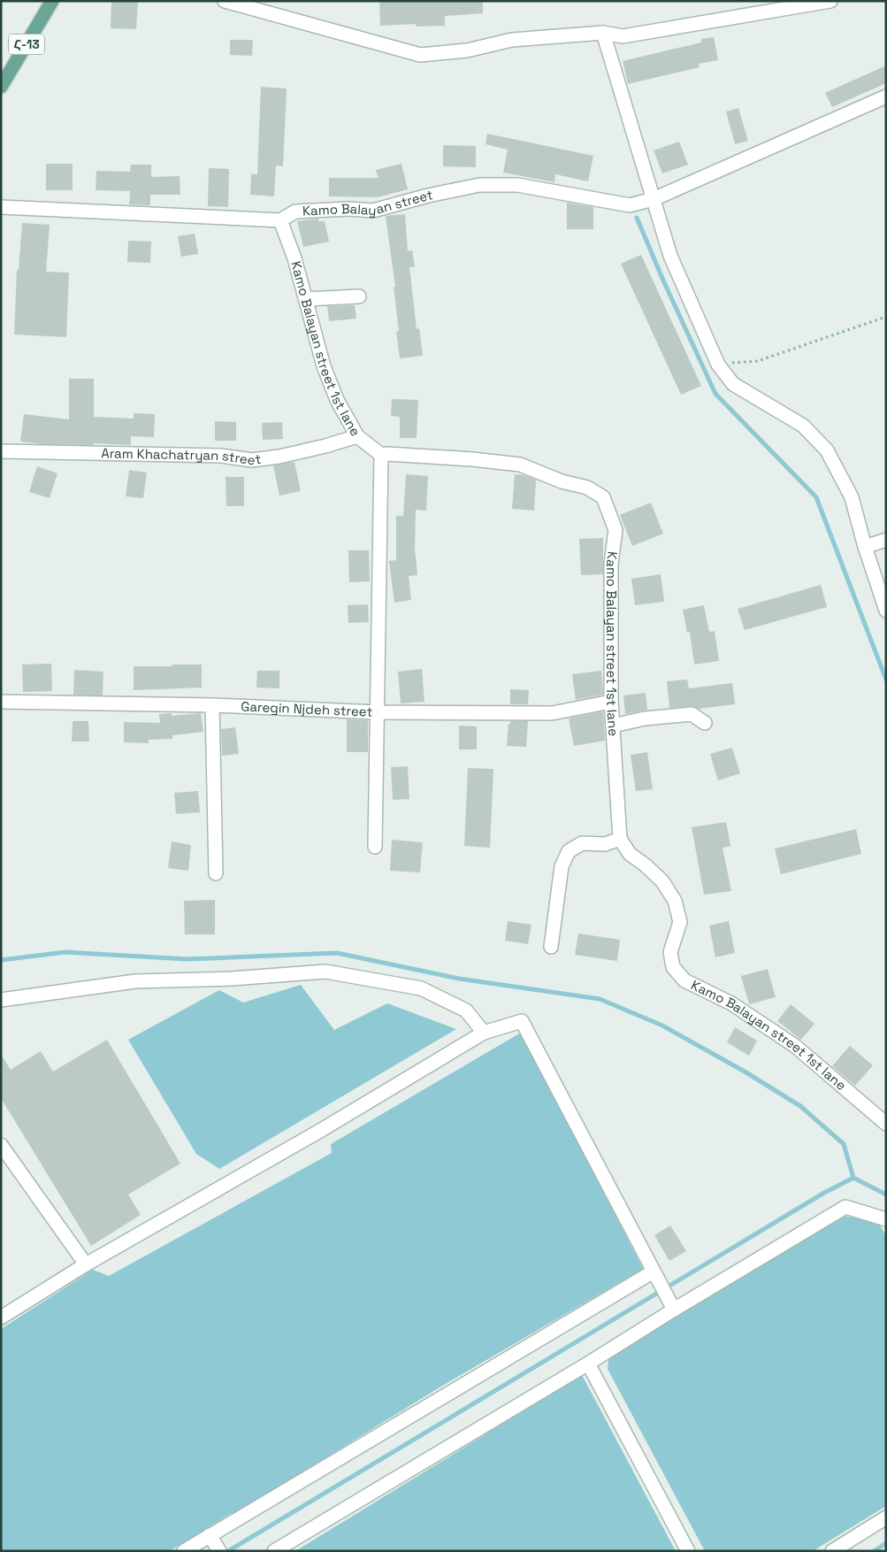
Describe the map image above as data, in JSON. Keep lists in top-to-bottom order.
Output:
{
  "streets": {
    "main road": ["Հ-13"],
    "street": [
      "Kamo Balayan street",
      "Kamo Balayan street 1st lane",
      "Aram Khachatryan street",
      "Garegin Njdeh street"
    ]
  },
  "crossings": [
    ["Kamo Balayan street", "Kamo Balayan street 1st lane"],
    ["Kamo Balayan street 1st lane", "Aram Khachatryan street"],
    ["Kamo Balayan street 1st lane", "Garegin Njdeh street"]
  ]
}
